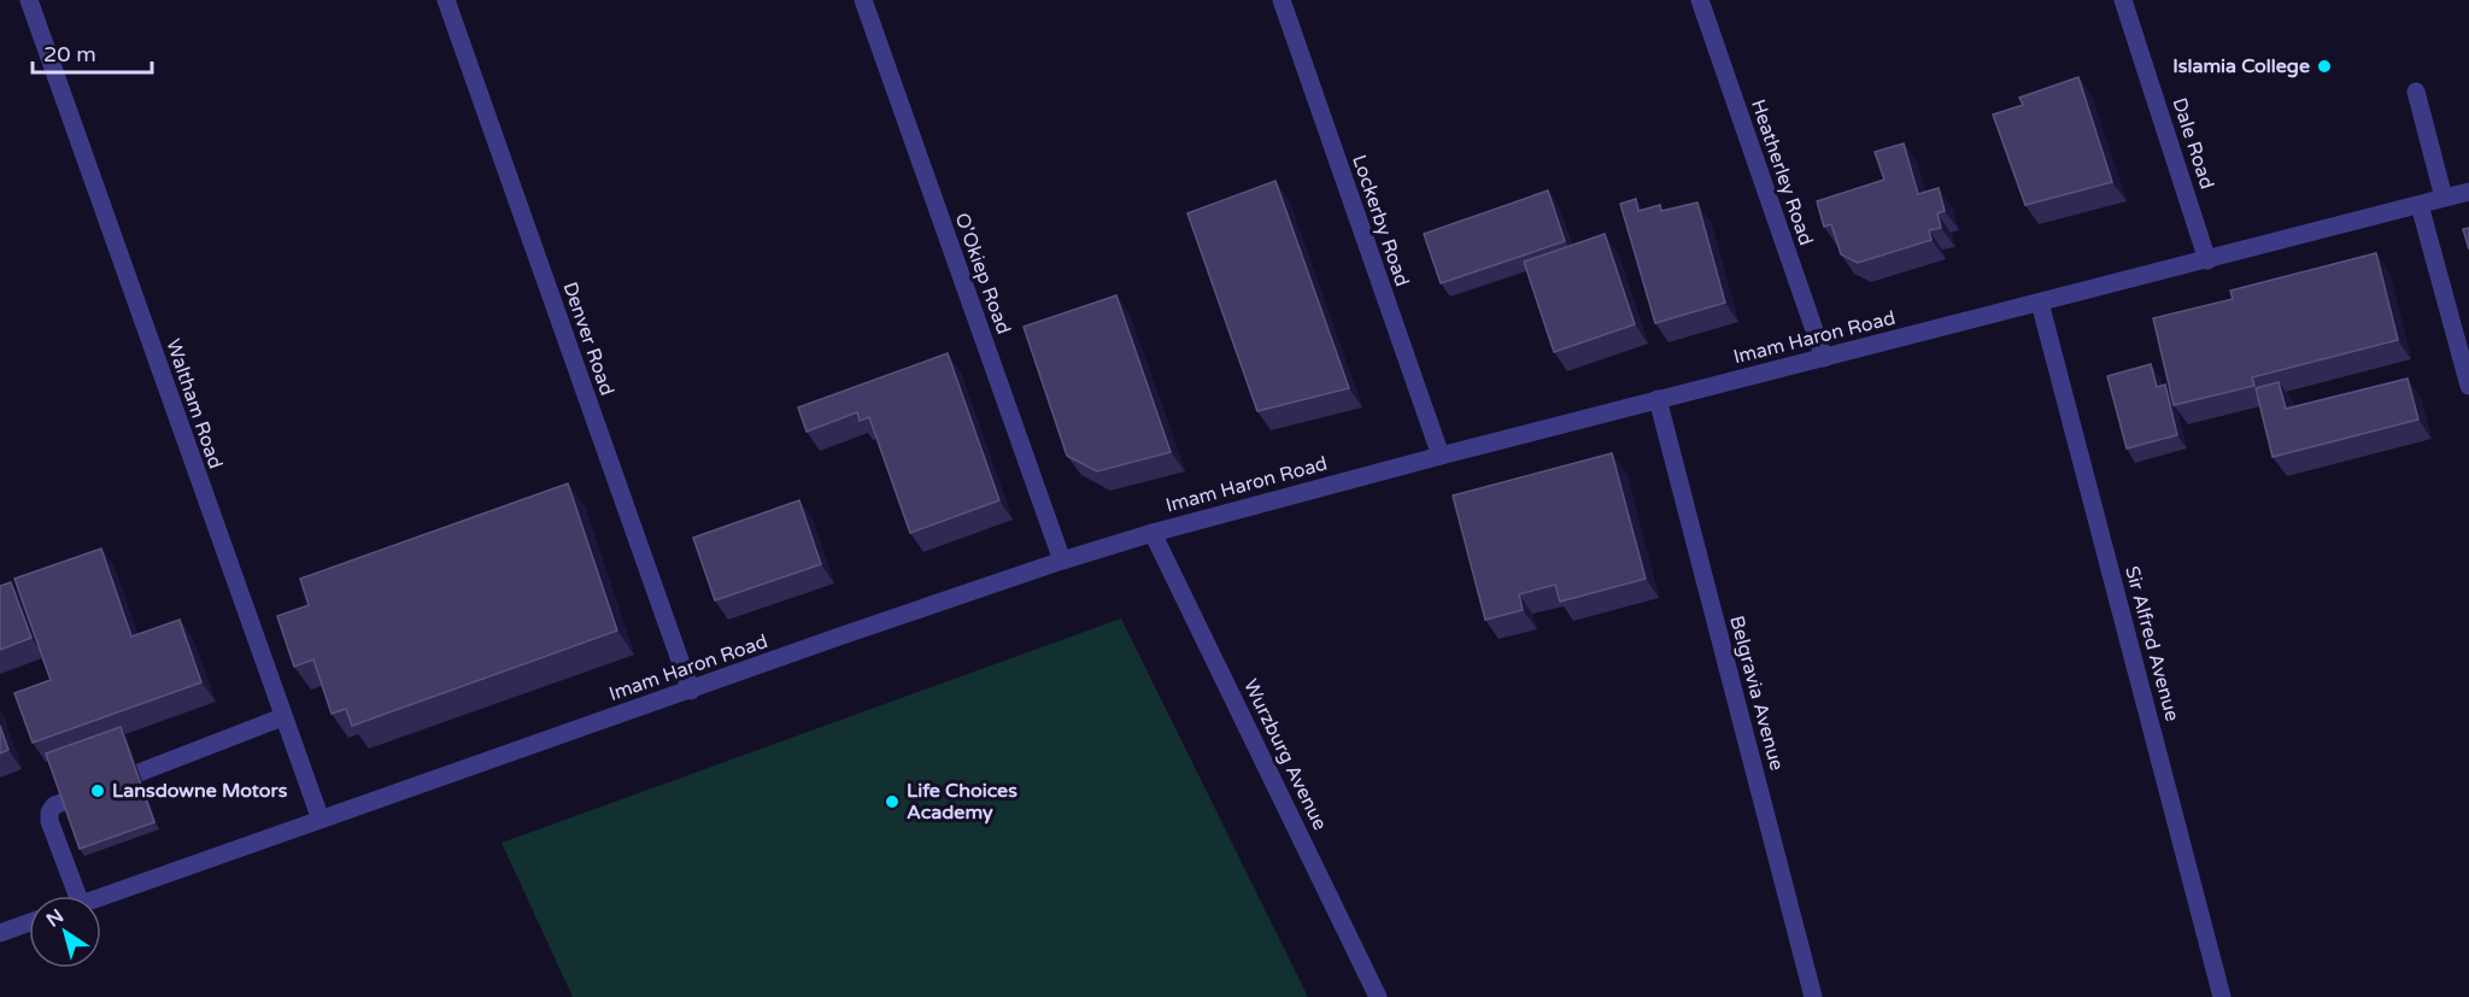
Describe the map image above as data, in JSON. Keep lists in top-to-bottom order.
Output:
{
  "streets": {
    "street": [
      "Dale Road",
      "Heatherley Road",
      "Lockerby Road",
      "O'Okiep Road",
      "Imam Haron Road",
      "Denver Road",
      "Waltham Road",
      "Sir Alfred Avenue",
      "Belgravia Avenue",
      "Wurzburg Avenue"
    ]
  },
  "crossings": [
    ["Dale Road", "Imam Haron Road"],
    ["Heatherley Road", "Imam Haron Road"],
    ["Lockerby Road", "Imam Haron Road"],
    ["O'Okiep Road", "Imam Haron Road"],
    ["Imam Haron Road", "Denver Road"],
    ["Imam Haron Road", "Waltham Road"],
    ["Imam Haron Road", "Sir Alfred Avenue"],
    ["Imam Haron Road", "Belgravia Avenue"],
    ["Imam Haron Road", "Wurzburg Avenue"]
  ],
  "places": ["Islamia College", "Lansdowne Motors", "Life Choices Academy"],
  "scale_bar": "20 m",
  "north": "top left"
}
